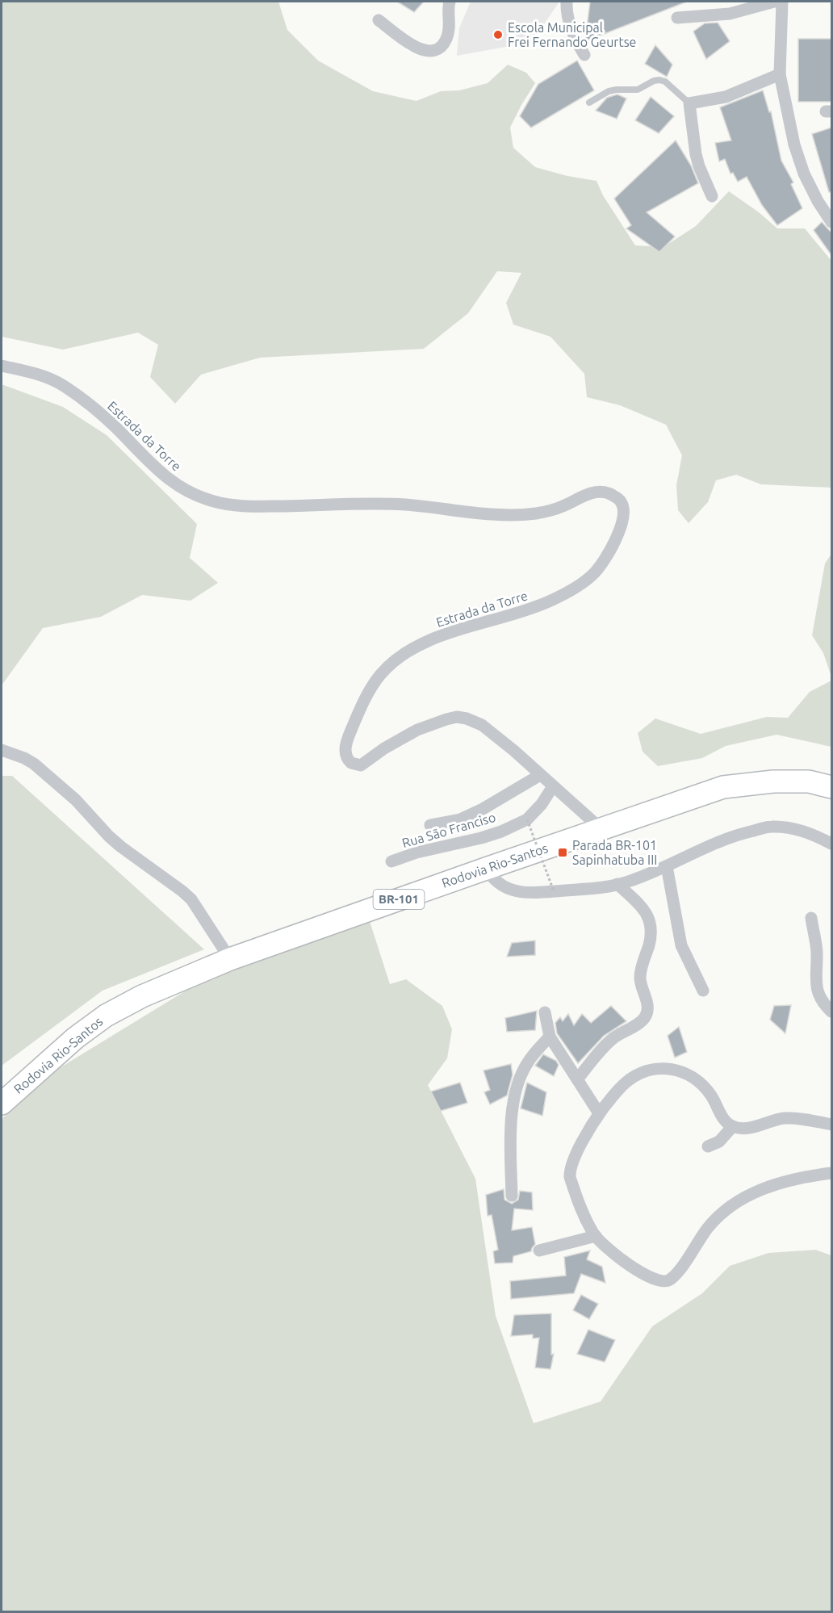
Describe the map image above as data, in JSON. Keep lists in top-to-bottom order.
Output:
{
  "streets": {
    "highway": ["Rodovia Rio-Santos", "BR-101"],
    "street": ["Estrada da Torre", "Rua São Franciso"]
  },
  "crossings": [
    ["Estrada da Torre", "Rua São Franciso"],
    ["Estrada da Torre", "Rodovia Rio-Santos"]
  ],
  "places": {
    "other": ["Escola Municipal Frei Fernando Geurtse"],
    "transit": ["Parada BR-101 Sapinhatuba III"]
  }
}
